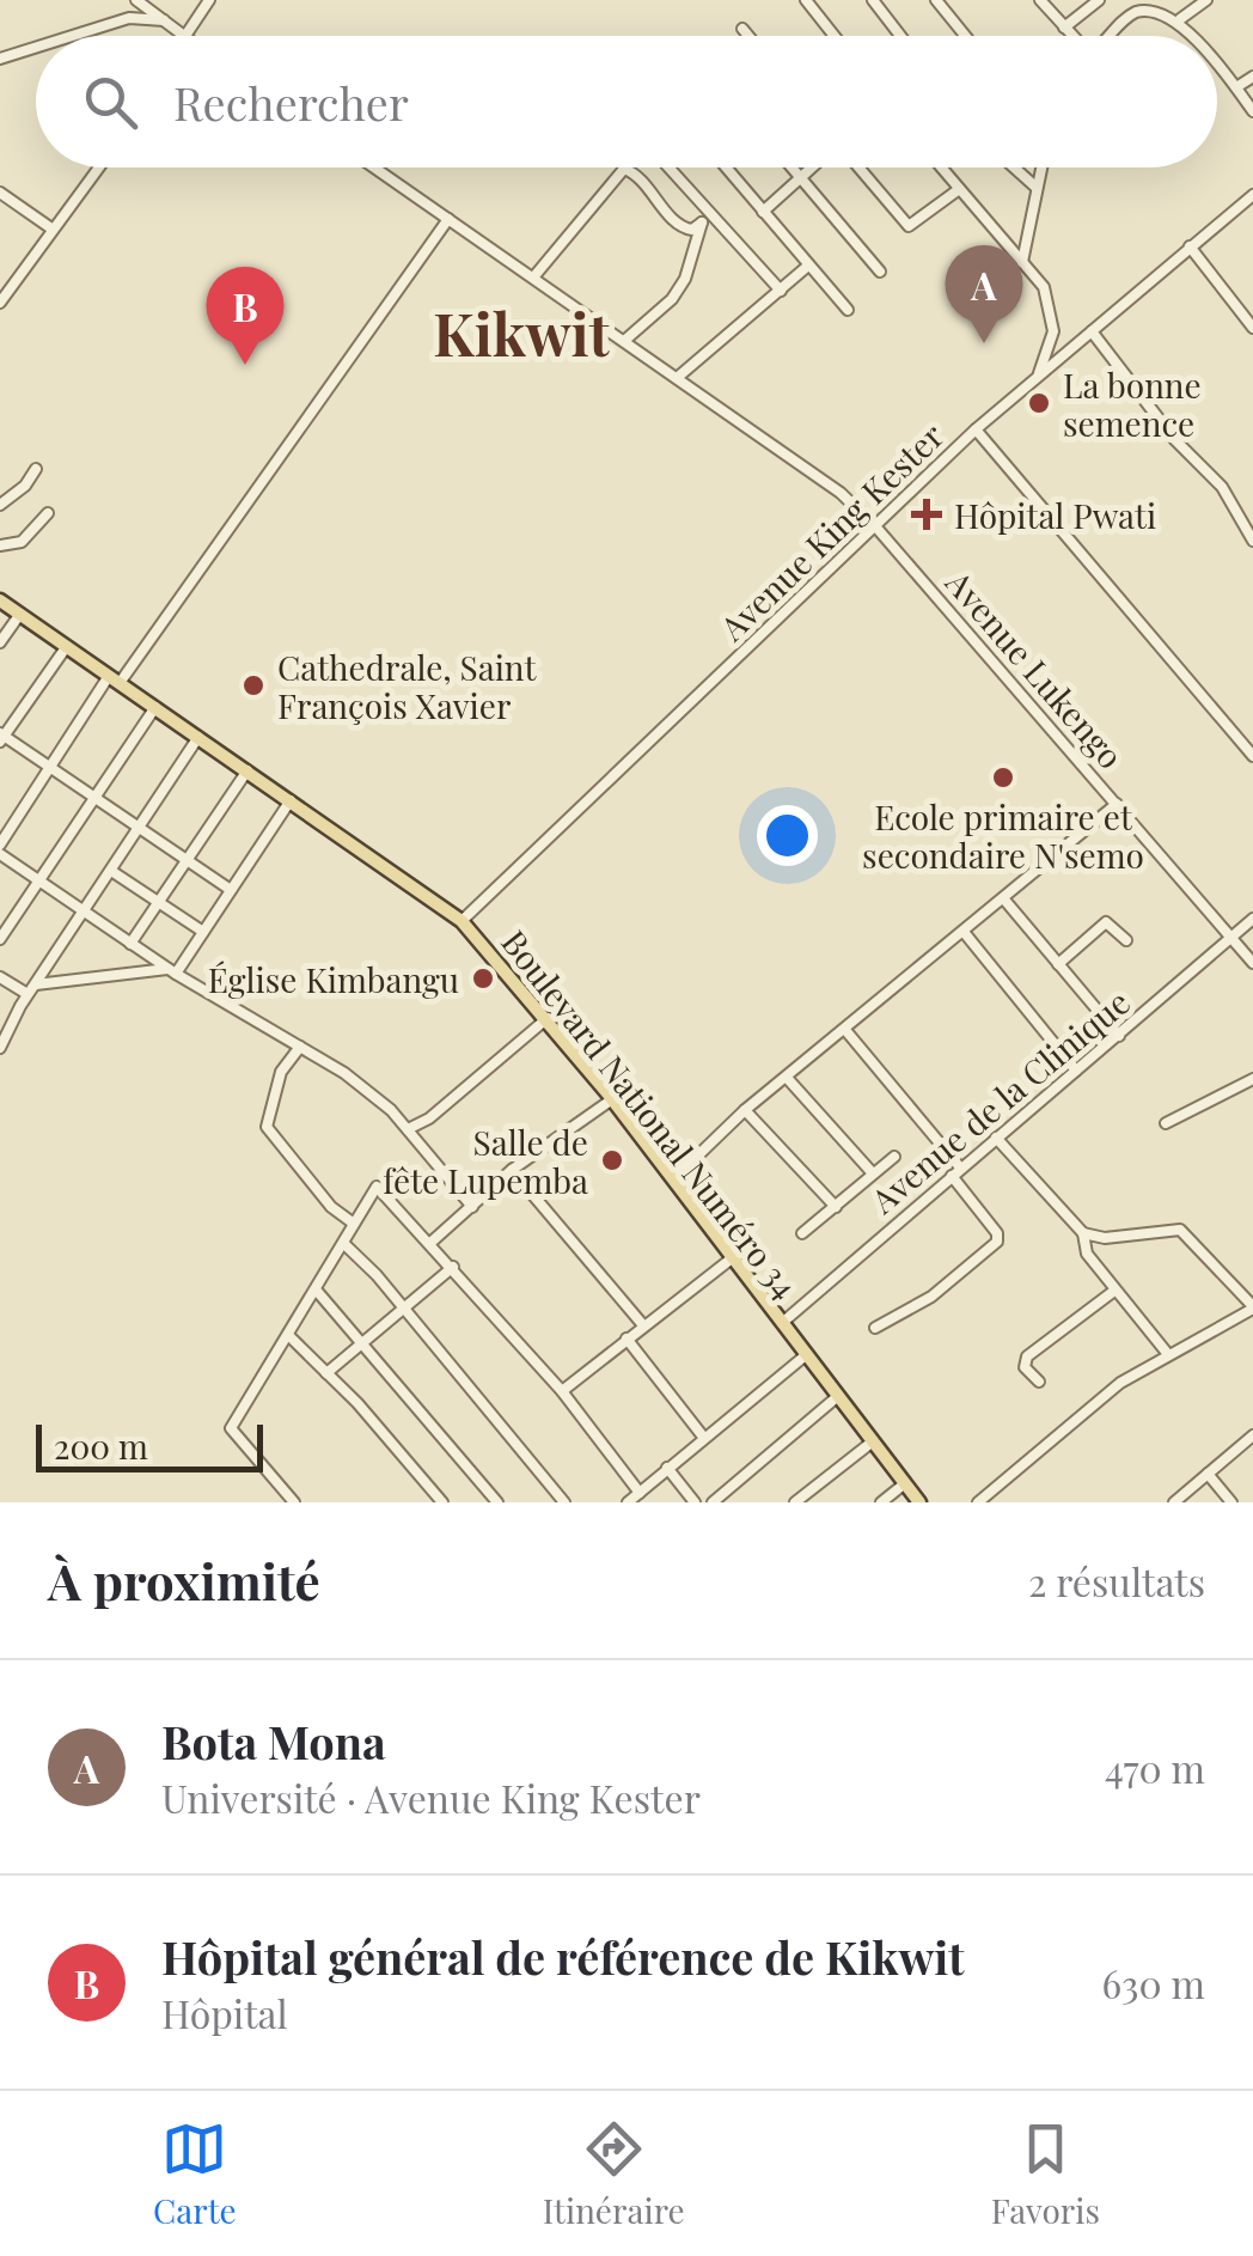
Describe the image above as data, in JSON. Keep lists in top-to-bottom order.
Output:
{
  "streets": {
    "main road": ["Boulevard National Numéro 34"],
    "street": ["Avenue King Kester", "Avenue Lukengo", "Avenue de la Clinique"]
  },
  "crossings": [
    ["Avenue King Kester", "Avenue Lukengo"],
    ["Avenue King Kester", "Boulevard National Numéro 34"],
    ["Avenue Lukengo", "Avenue de la Clinique"],
    ["Avenue de la Clinique", "Boulevard National Numéro 34"]
  ],
  "districts": ["Kikwit"],
  "places": {
    "other": [
      "La bonne semence",
      "Cathedrale, Saint François Xavier",
      "Ecole primaire et secondaire N'semo",
      "Église Kimbangu",
      "Salle de fête Lupemba"
    ],
    "health": ["Hôpital Pwati"]
  },
  "scale_bar": "200 m",
  "page": {
    "search": "Rechercher",
    "pins": ["A", "B"],
    "scale": "200 m",
    "heading": ["À proximité", "2 résultats"],
    "list": [
      {
        "mark": "A",
        "name": "Bota Mona",
        "note": "Université · Avenue King Kester",
        "value": "470 m"
      },
      {
        "mark": "B",
        "name": "Hôpital général de référence de Kikwit",
        "note": "Hôpital",
        "value": "630 m"
      }
    ],
    "nav": ["Carte", "Itinéraire", "Favoris"]
  }
}
